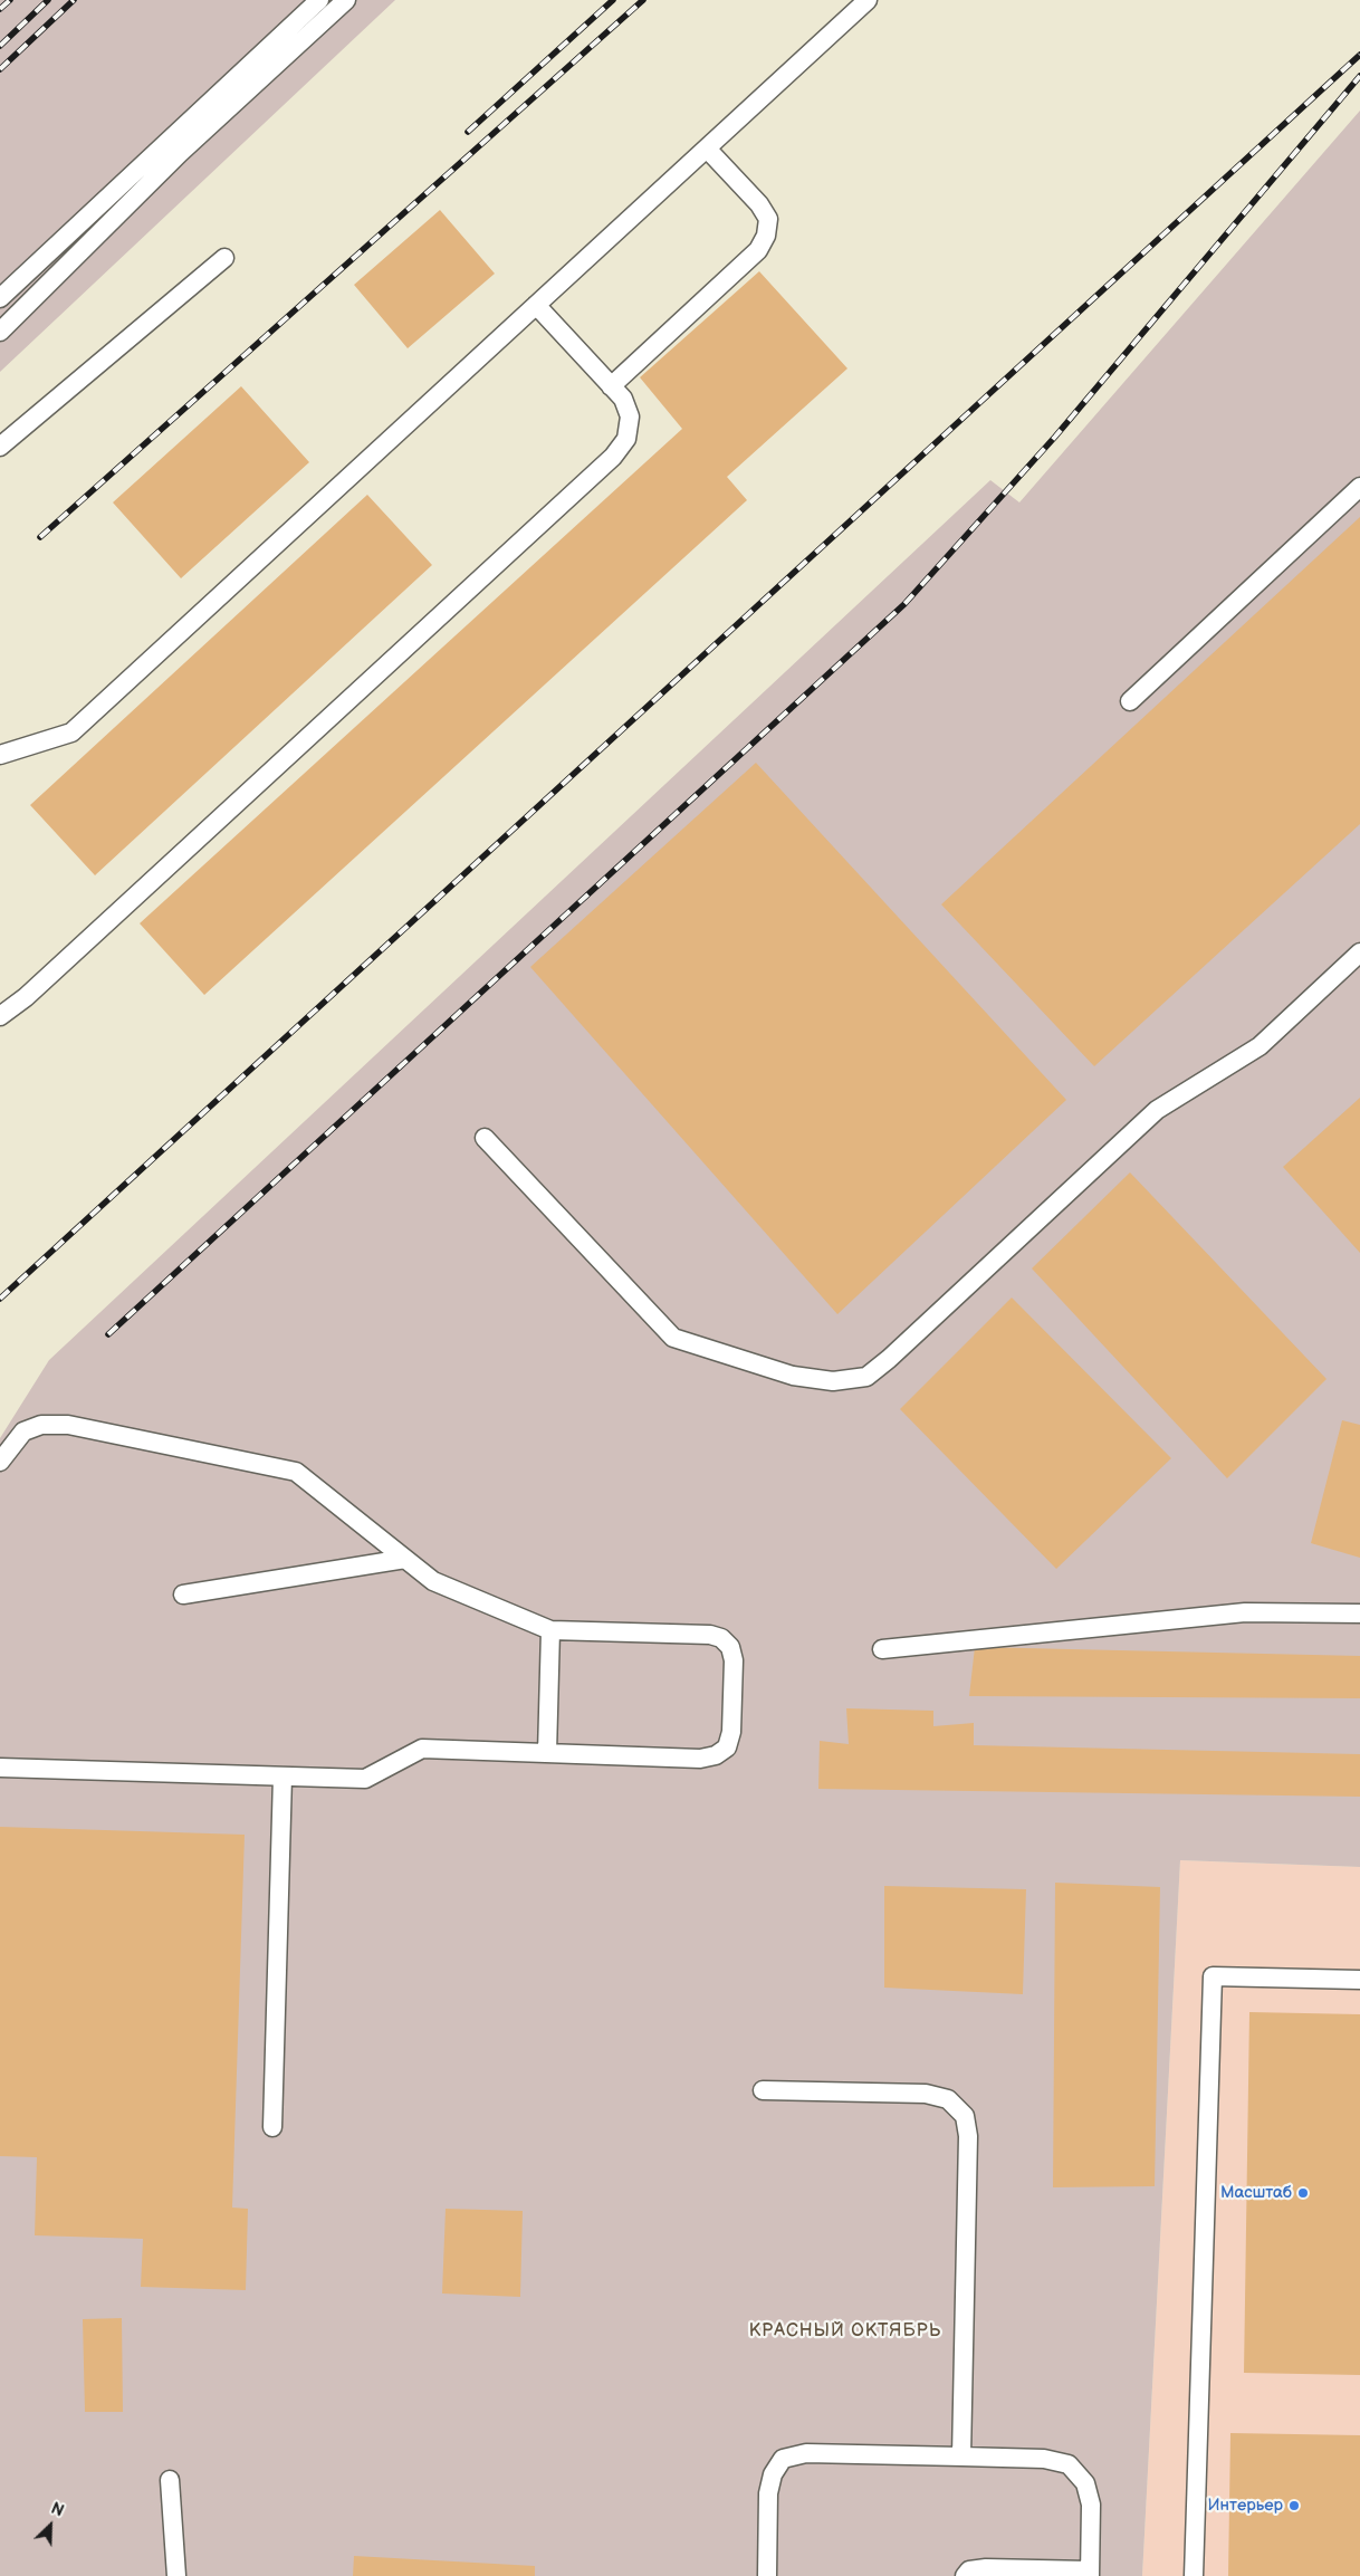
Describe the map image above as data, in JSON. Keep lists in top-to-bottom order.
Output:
{
  "districts": ["КРАСНЫЙ ОКТЯБРЬ"],
  "places": ["Масштаб", "Интерьер"],
  "north": "top right"
}
